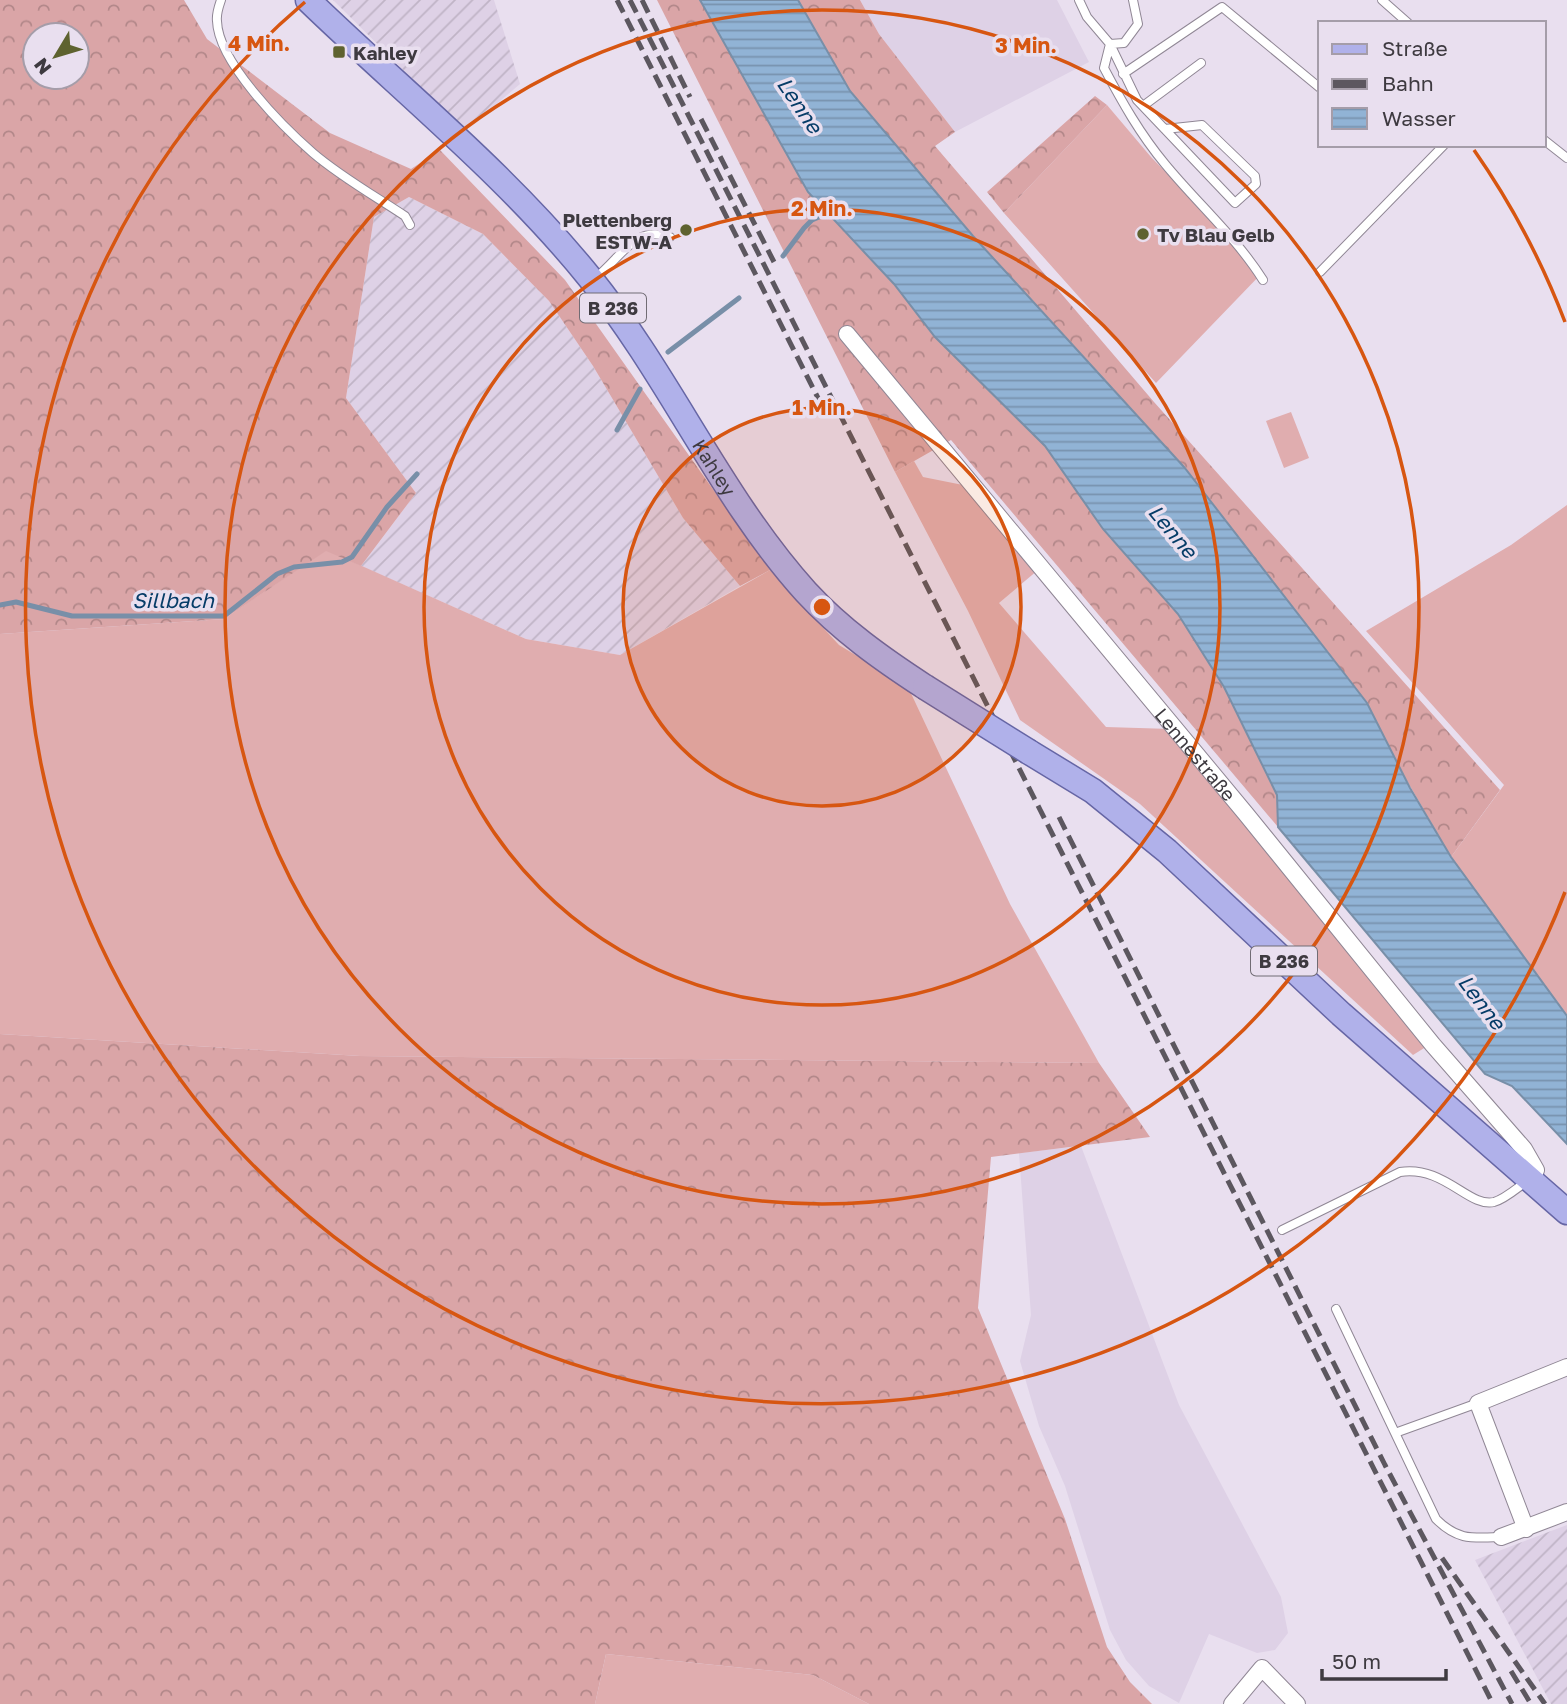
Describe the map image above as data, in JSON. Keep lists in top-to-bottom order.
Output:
{
  "streets": {
    "main road": ["B 236", "Kahley", "Lennestraße"]
  },
  "crossings": [
    ["Kahley", "Lennestraße"]
  ],
  "water": ["Lenne", "Sillbach"],
  "places": {
    "transit": ["Kahley"],
    "other": ["Plettenberg ESTW-A", "Tv Blau Gelb"]
  },
  "legend": ["Straße", "Bahn", "Wasser"],
  "scale_bar": "50 m",
  "north": "bottom left",
  "rings": [
    "4 Min.",
    "3 Min.",
    "2 Min.",
    "1 Min."
  ]
}
